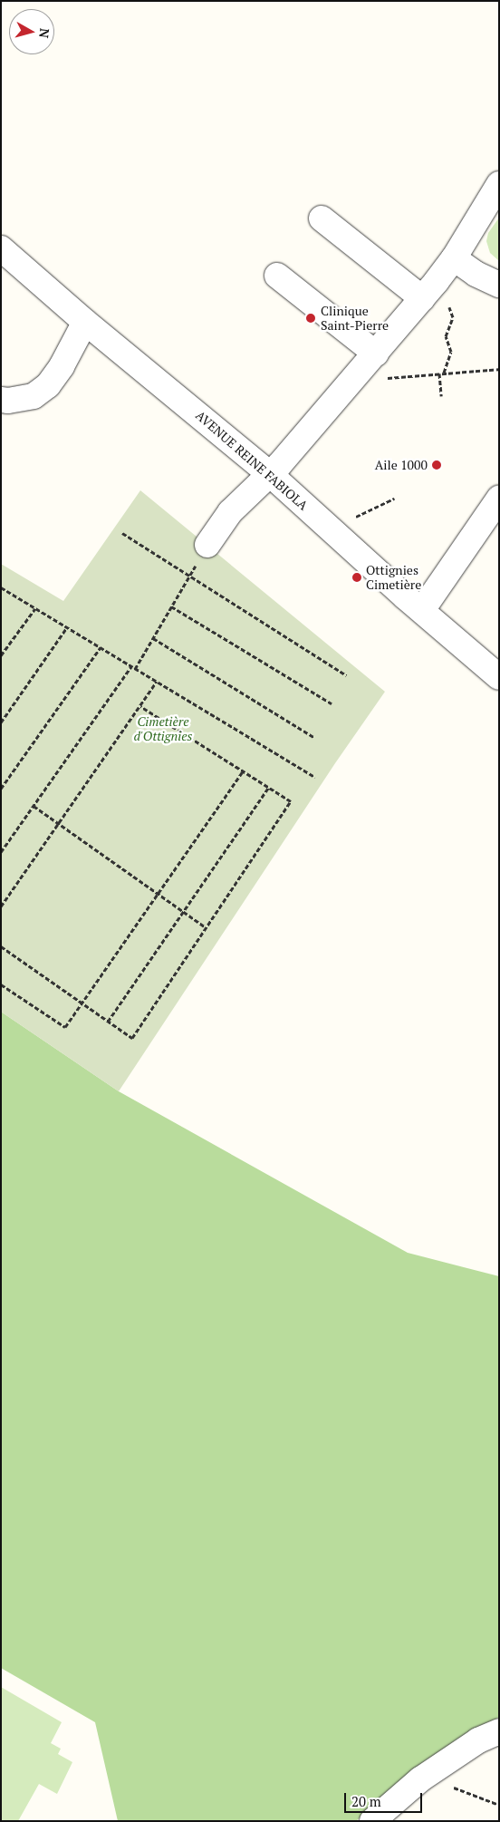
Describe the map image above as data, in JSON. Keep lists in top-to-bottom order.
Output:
{
  "streets": {
    "street": ["AVENUE REINE FABIOLA"]
  },
  "parks": ["Cimetière d'Ottignies"],
  "places": ["Clinique Saint-Pierre", "Aile 1000", "Ottignies Cimetière"],
  "scale_bar": "20 m",
  "north": "right"
}
